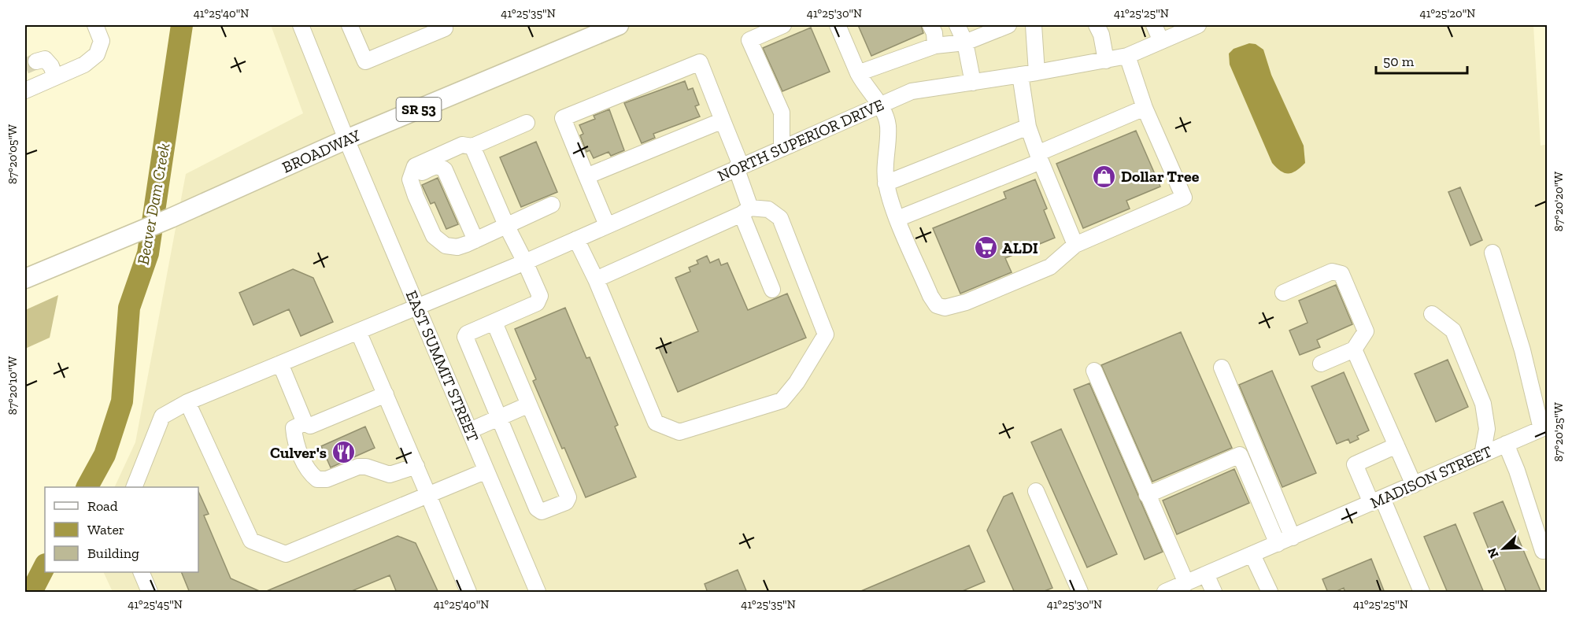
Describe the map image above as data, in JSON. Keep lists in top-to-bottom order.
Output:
{
  "streets": {
    "main road": ["SR 53", "BROADWAY"],
    "street": ["NORTH SUPERIOR DRIVE", "EAST SUMMIT STREET", "MADISON STREET"]
  },
  "crossings": [
    ["NORTH SUPERIOR DRIVE", "EAST SUMMIT STREET"],
    ["BROADWAY", "EAST SUMMIT STREET"]
  ],
  "water": ["Beaver Dam Creek"],
  "places": {
    "shop": ["Dollar Tree"],
    "supermarket": ["ALDI"],
    "restaurant": ["Culver's"]
  },
  "legend": ["Road", "Water", "Building"],
  "scale_bar": "50 m",
  "north": "bottom left",
  "coordinates": [
    "41°25'40\"N",
    "41°25'35\"N",
    "41°25'30\"N",
    "41°25'25\"N",
    "41°25'20\"N",
    "87°20'05\"W",
    "87°20'20\"W",
    "87°20'10\"W",
    "87°20'25\"W",
    "41°25'45\"N"
  ]
}
